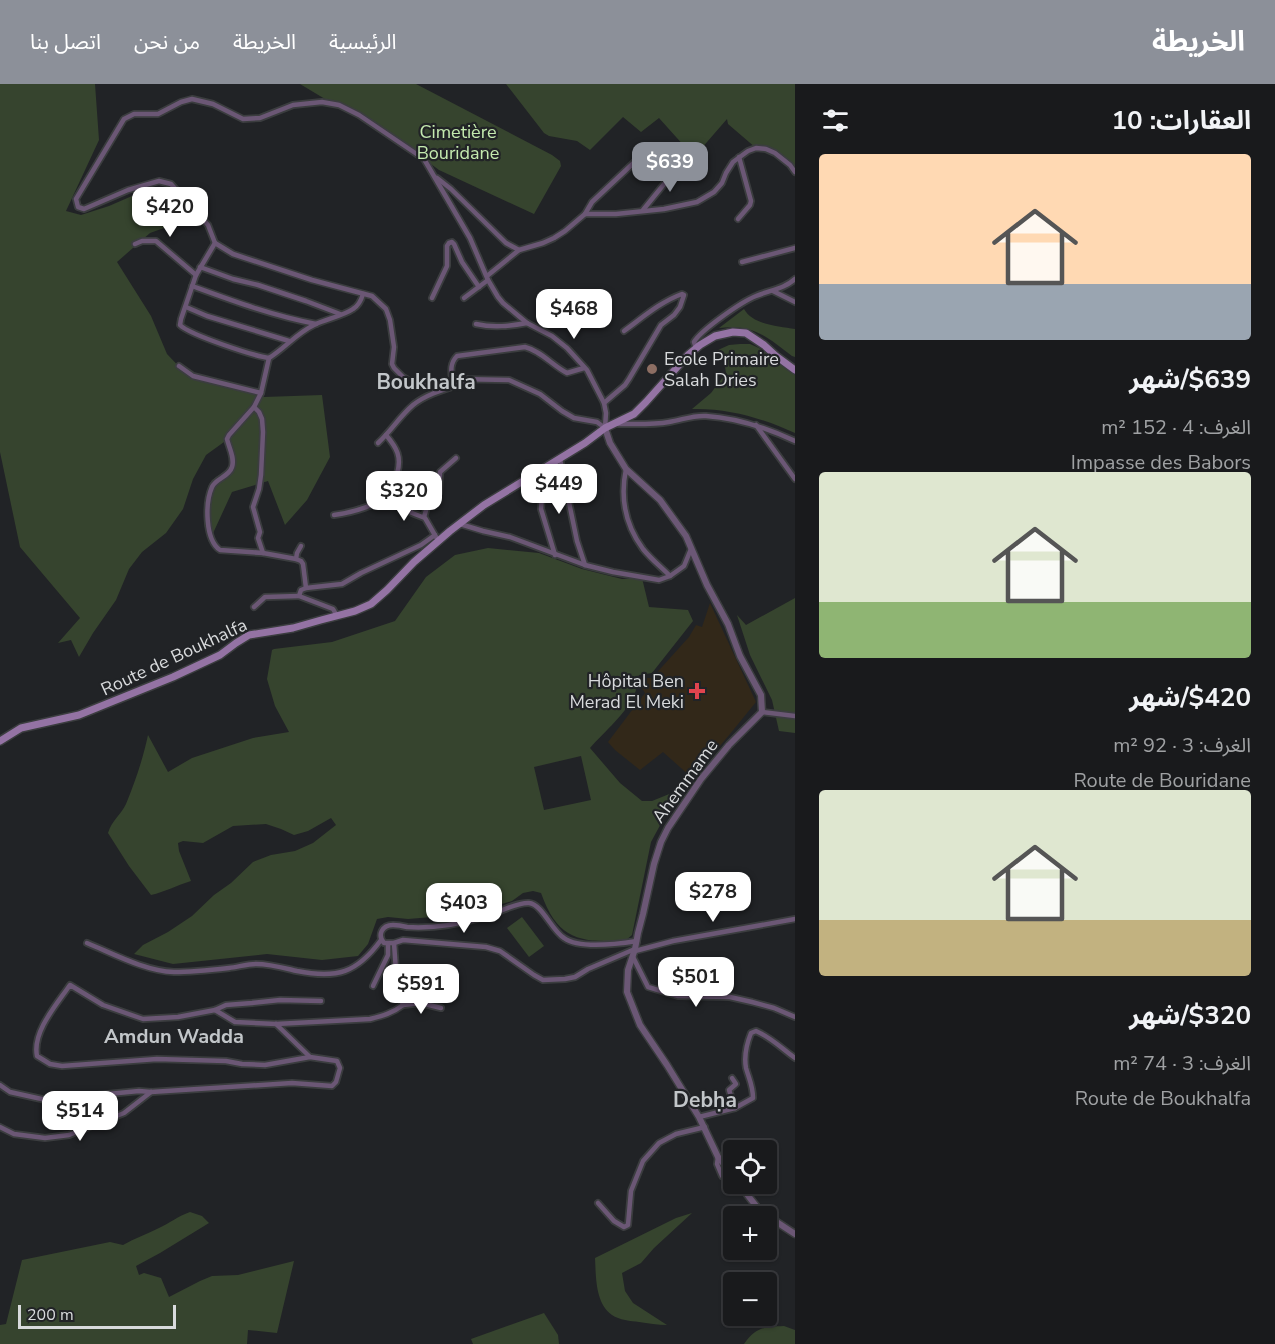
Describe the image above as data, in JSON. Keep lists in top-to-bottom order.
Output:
{
  "streets": {
    "main road": ["Route de Boukhalfa"],
    "street": ["Ahemmame"]
  },
  "districts": ["Boukhalfa", "Amdun Wadda", "Debḥa"],
  "parks": ["Cimetière Bouridane"],
  "places": {
    "other": ["Ecole Primaire Salah Dries"],
    "health": ["Hôpital Ben Merad El Meki"]
  },
  "scale_bar": "200 m",
  "page": {
    "header": "الخريطة",
    "nav": [
      "الرئيسية",
      "الخريطة",
      "من نحن",
      "اتصل بنا"
    ],
    "heading": "العقارات: 10",
    "price": [
      "$639",
      "$420",
      "$468",
      "$449",
      "$320",
      "$278",
      "$403",
      "$501",
      "$591",
      "$514"
    ],
    "list": [
      {
        "name": "$639/شهر",
        "note": "الغرف: 4 · 152 m² · Impasse des Babors"
      },
      {
        "name": "$420/شهر",
        "note": "الغرف: 3 · 92 m² · Route de Bouridane"
      },
      {
        "name": "$320/شهر",
        "note": "الغرف: 3 · 74 m² · Route de Boukhalfa"
      }
    ],
    "map_buttons": ["+", "−"],
    "scale": "200 m"
  }
}
